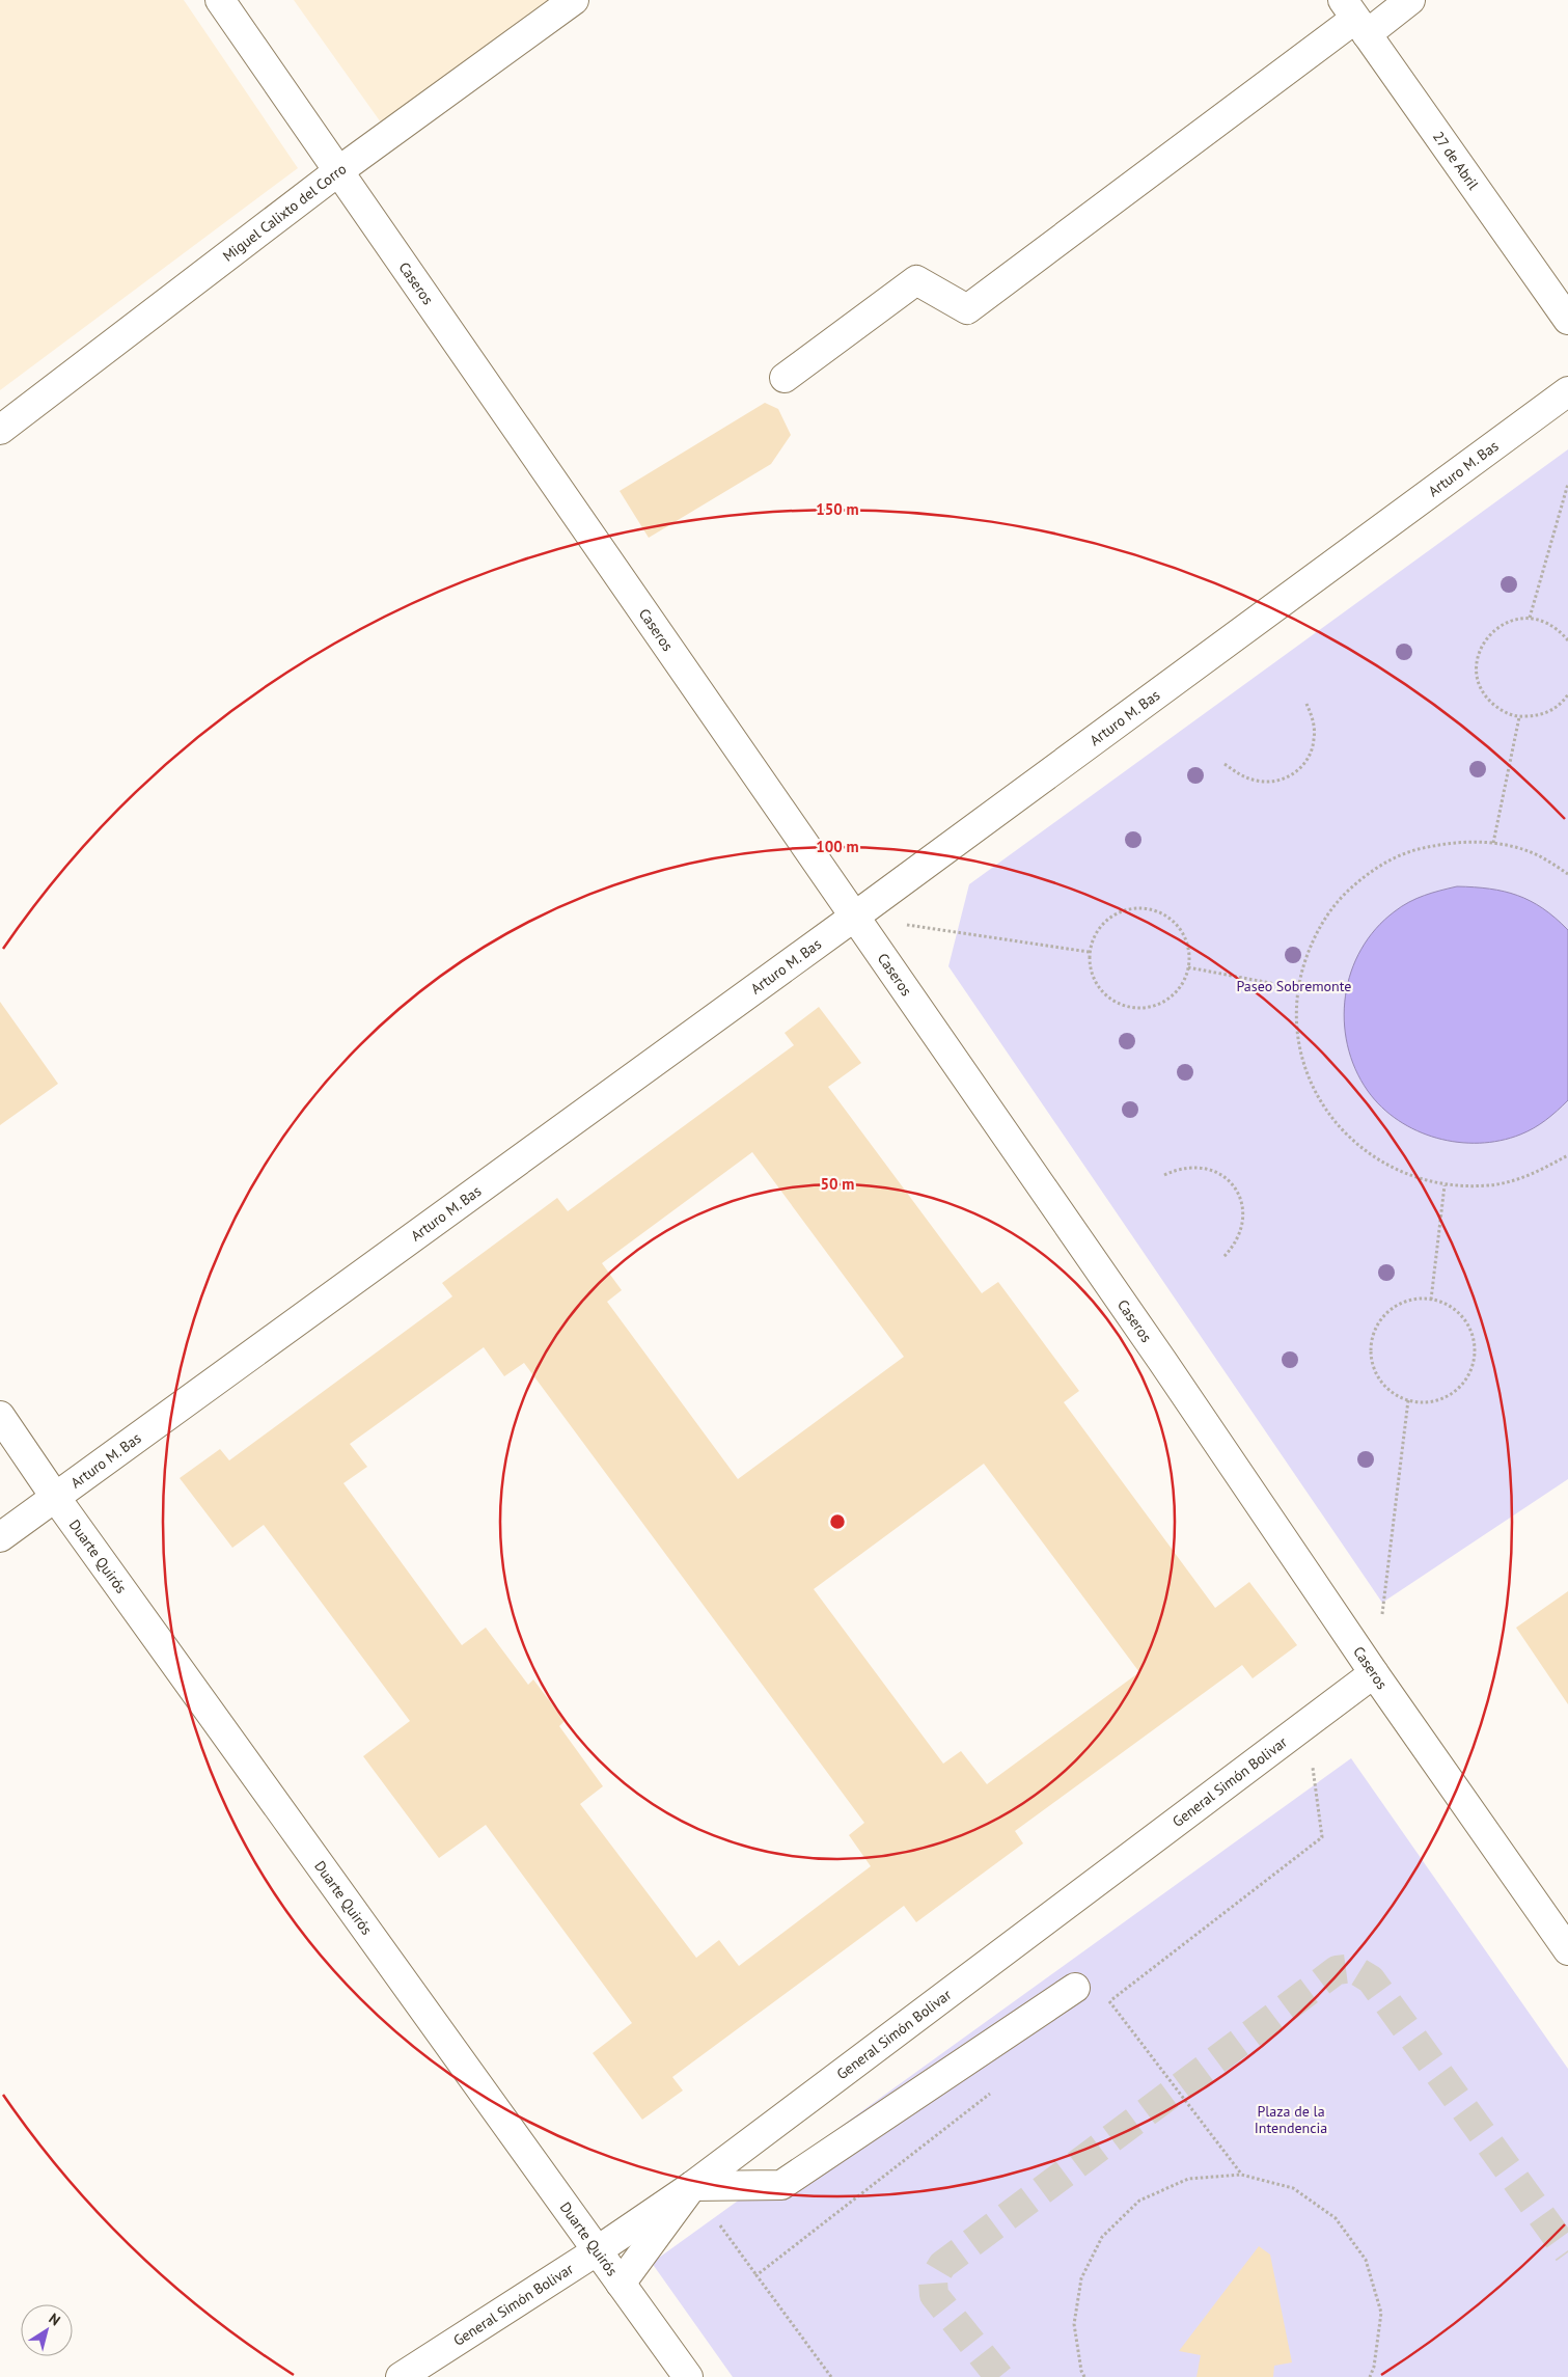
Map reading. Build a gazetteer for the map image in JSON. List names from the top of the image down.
{
  "streets": {
    "street": [
      "27 de Abril",
      "Miguel Calixto del Corro",
      "Caseros",
      "Arturo M. Bas",
      "Duarte Quirós",
      "General Simón Bolivar"
    ]
  },
  "crossings": [
    ["Miguel Calixto del Corro", "Caseros"],
    ["Caseros", "Arturo M. Bas"],
    ["Caseros", "General Simón Bolivar"],
    ["Arturo M. Bas", "Duarte Quirós"],
    ["Duarte Quirós", "General Simón Bolivar"]
  ],
  "parks": ["Paseo Sobremonte", "Plaza de la Intendencia"],
  "north": "top right",
  "rings": ["150 m", "100 m", "50 m"]
}
